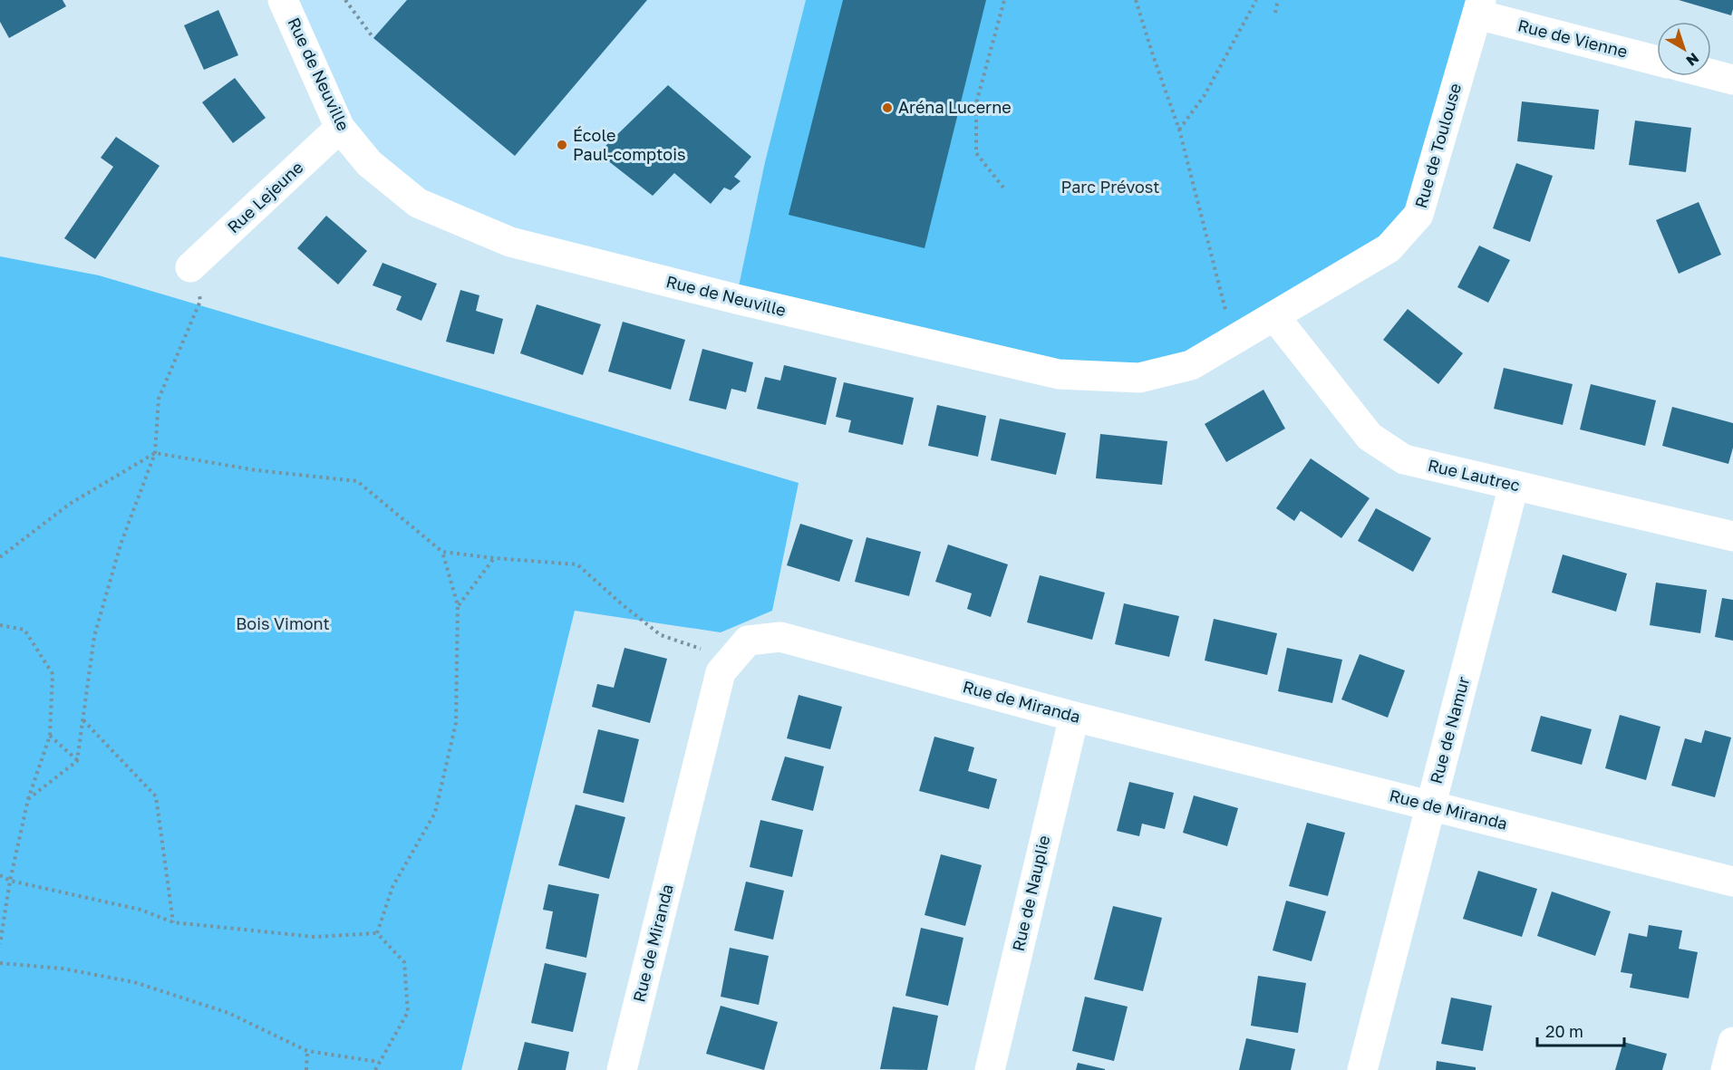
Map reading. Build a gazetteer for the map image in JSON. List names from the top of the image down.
{
  "streets": {
    "street": [
      "Rue de Vienne",
      "Rue de Neuville",
      "Rue de Toulouse",
      "Rue Lejeune",
      "Rue Lautrec",
      "Rue de Miranda",
      "Rue de Namur",
      "Rue de Nauplie"
    ]
  },
  "crossings": [
    ["Rue de Vienne", "Rue de Toulouse"],
    ["Rue de Neuville", "Rue de Toulouse"],
    ["Rue de Neuville", "Rue Lejeune"],
    ["Rue de Neuville", "Rue Lautrec"],
    ["Rue de Toulouse", "Rue Lautrec"],
    ["Rue Lautrec", "Rue de Namur"],
    ["Rue de Miranda", "Rue de Namur"],
    ["Rue de Miranda", "Rue de Nauplie"]
  ],
  "parks": ["Parc Prévost", "Bois Vimont"],
  "places": ["Aréna Lucerne", "École Paul-comptois"],
  "scale_bar": "20 m",
  "north": "bottom right"
}
